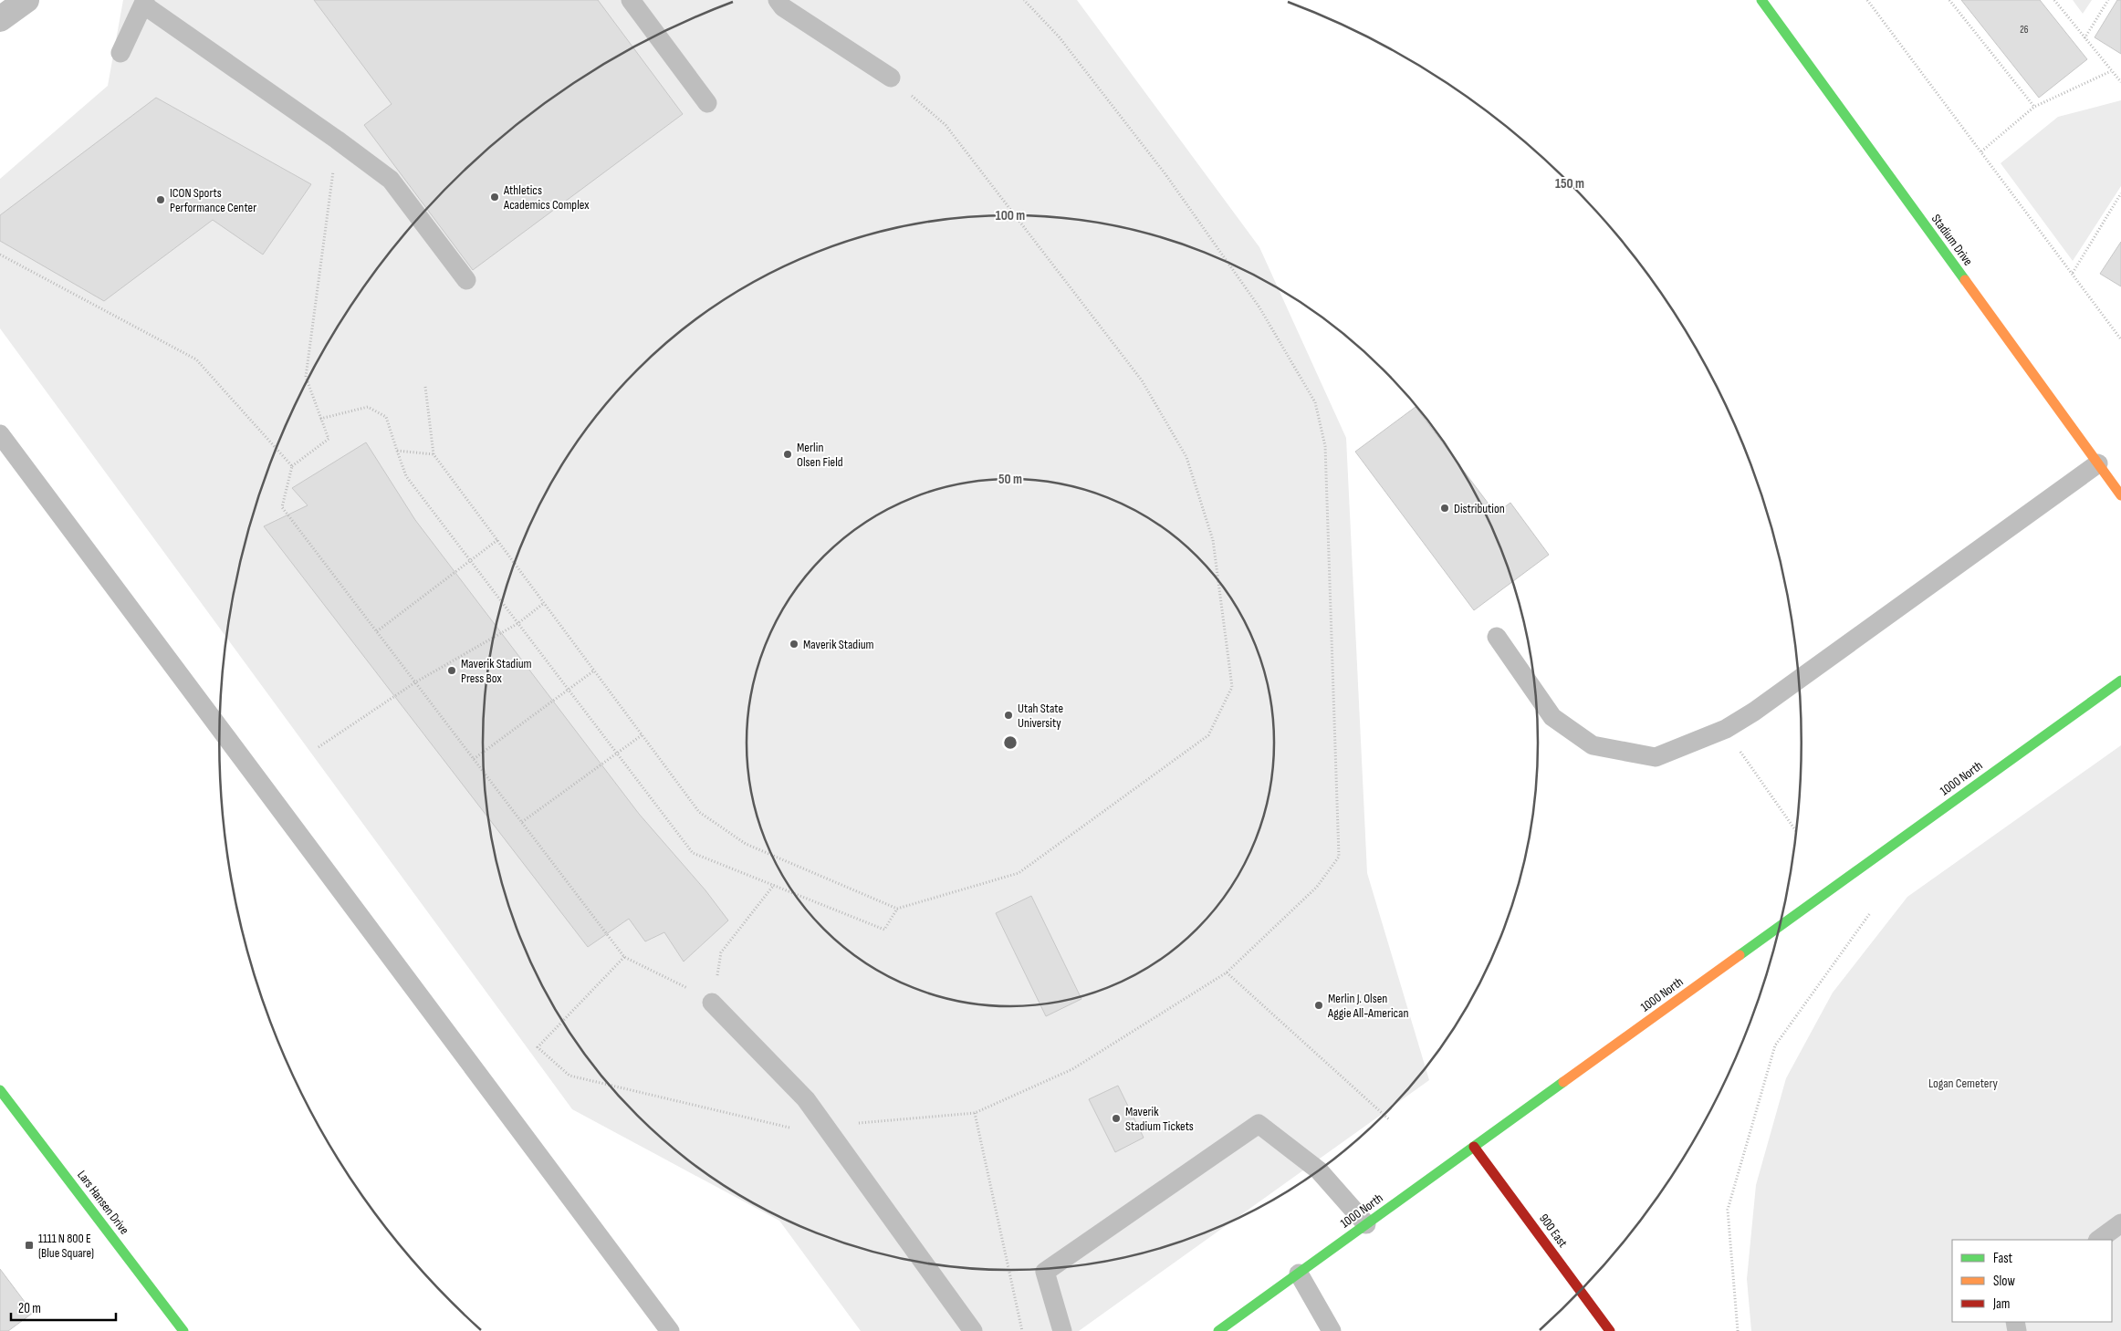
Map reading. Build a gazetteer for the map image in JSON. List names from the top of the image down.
{
  "streets": {
    "street": [
      "Stadium Drive",
      "1000 North",
      "Lars Hansen Drive",
      "900 East"
    ]
  },
  "crossings": [
    ["1000 North", "900 East"]
  ],
  "parks": ["Logan Cemetery"],
  "places": {
    "other": [
      "Athletics Academics Complex",
      "ICON Sports Performance Center",
      "Merlin Olsen Field",
      "Distribution",
      "Maverik Stadium",
      "Maverik Stadium Press Box",
      "Utah State University",
      "Merlin J. Olsen Aggie All-American",
      "Maverik Stadium Tickets"
    ],
    "transit": ["1111 N 800 E (Blue Square)"]
  },
  "house_numbers": ["26"],
  "legend": ["Fast", "Slow", "Jam"],
  "scale_bar": "20 m",
  "rings": ["150 m", "100 m", "50 m"]
}
